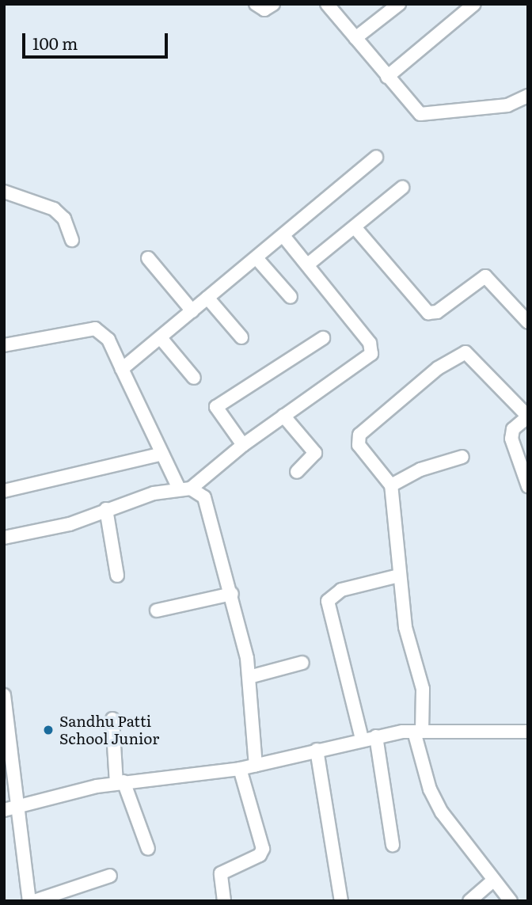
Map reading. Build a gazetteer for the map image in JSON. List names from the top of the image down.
{
  "places": ["Sandhu Patti School Junior"],
  "scale_bar": "100 m"
}
